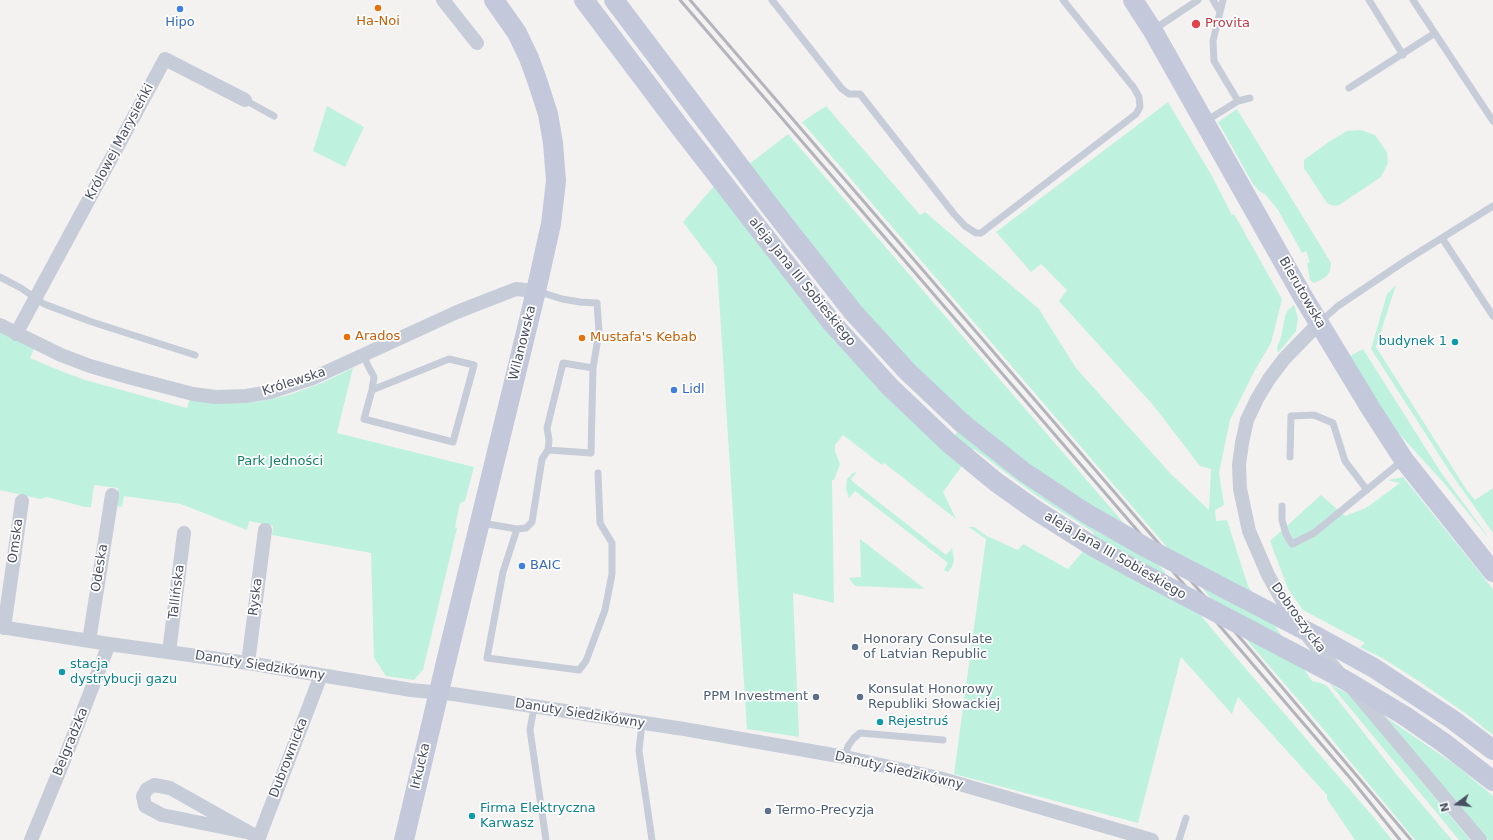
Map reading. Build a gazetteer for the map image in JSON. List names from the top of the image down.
{
  "streets": {
    "main road": [
      "aleja Jana III Sobieskiego",
      "Bierutowska",
      "Wilanowska",
      "Irkucka"
    ],
    "street": [
      "Królowej Marysieńki",
      "Królewska",
      "Omska",
      "Odeska",
      "Tallińska",
      "Ryska",
      "Dobroszycka",
      "Danuty Siedzikówny",
      "Belgradzka",
      "Dubrownicka"
    ]
  },
  "crossings": [
    ["Królowej Marysieńki", "Królewska"],
    ["Bierutowska", "Dobroszycka"],
    ["Wilanowska", "Królewska"],
    ["Wilanowska", "Danuty Siedzikówny"],
    ["Wilanowska", "Irkucka"],
    ["Omska", "Danuty Siedzikówny"],
    ["Odeska", "Danuty Siedzikówny"],
    ["Tallińska", "Danuty Siedzikówny"],
    ["Ryska", "Danuty Siedzikówny"],
    ["Danuty Siedzikówny", "Belgradzka"],
    ["Danuty Siedzikówny", "Dubrownicka"],
    ["Danuty Siedzikówny", "Irkucka"]
  ],
  "parks": ["Park Jedności"],
  "places": [
    "Ha-Noi",
    "Hipo",
    "Provita",
    "Arados",
    "Mustafa's Kebab",
    "budynek 1",
    "Lidl",
    "BAIC",
    "Honorary Consulate of Latvian Republic",
    "stacja dystrybucji gazu",
    "PPM Investment",
    "Konsulat Honorowy Republiki Słowackiej",
    "Rejestruś",
    "Termo-Precyzja",
    "Firma Elektryczna Karwasz"
  ],
  "north": "left"
}
